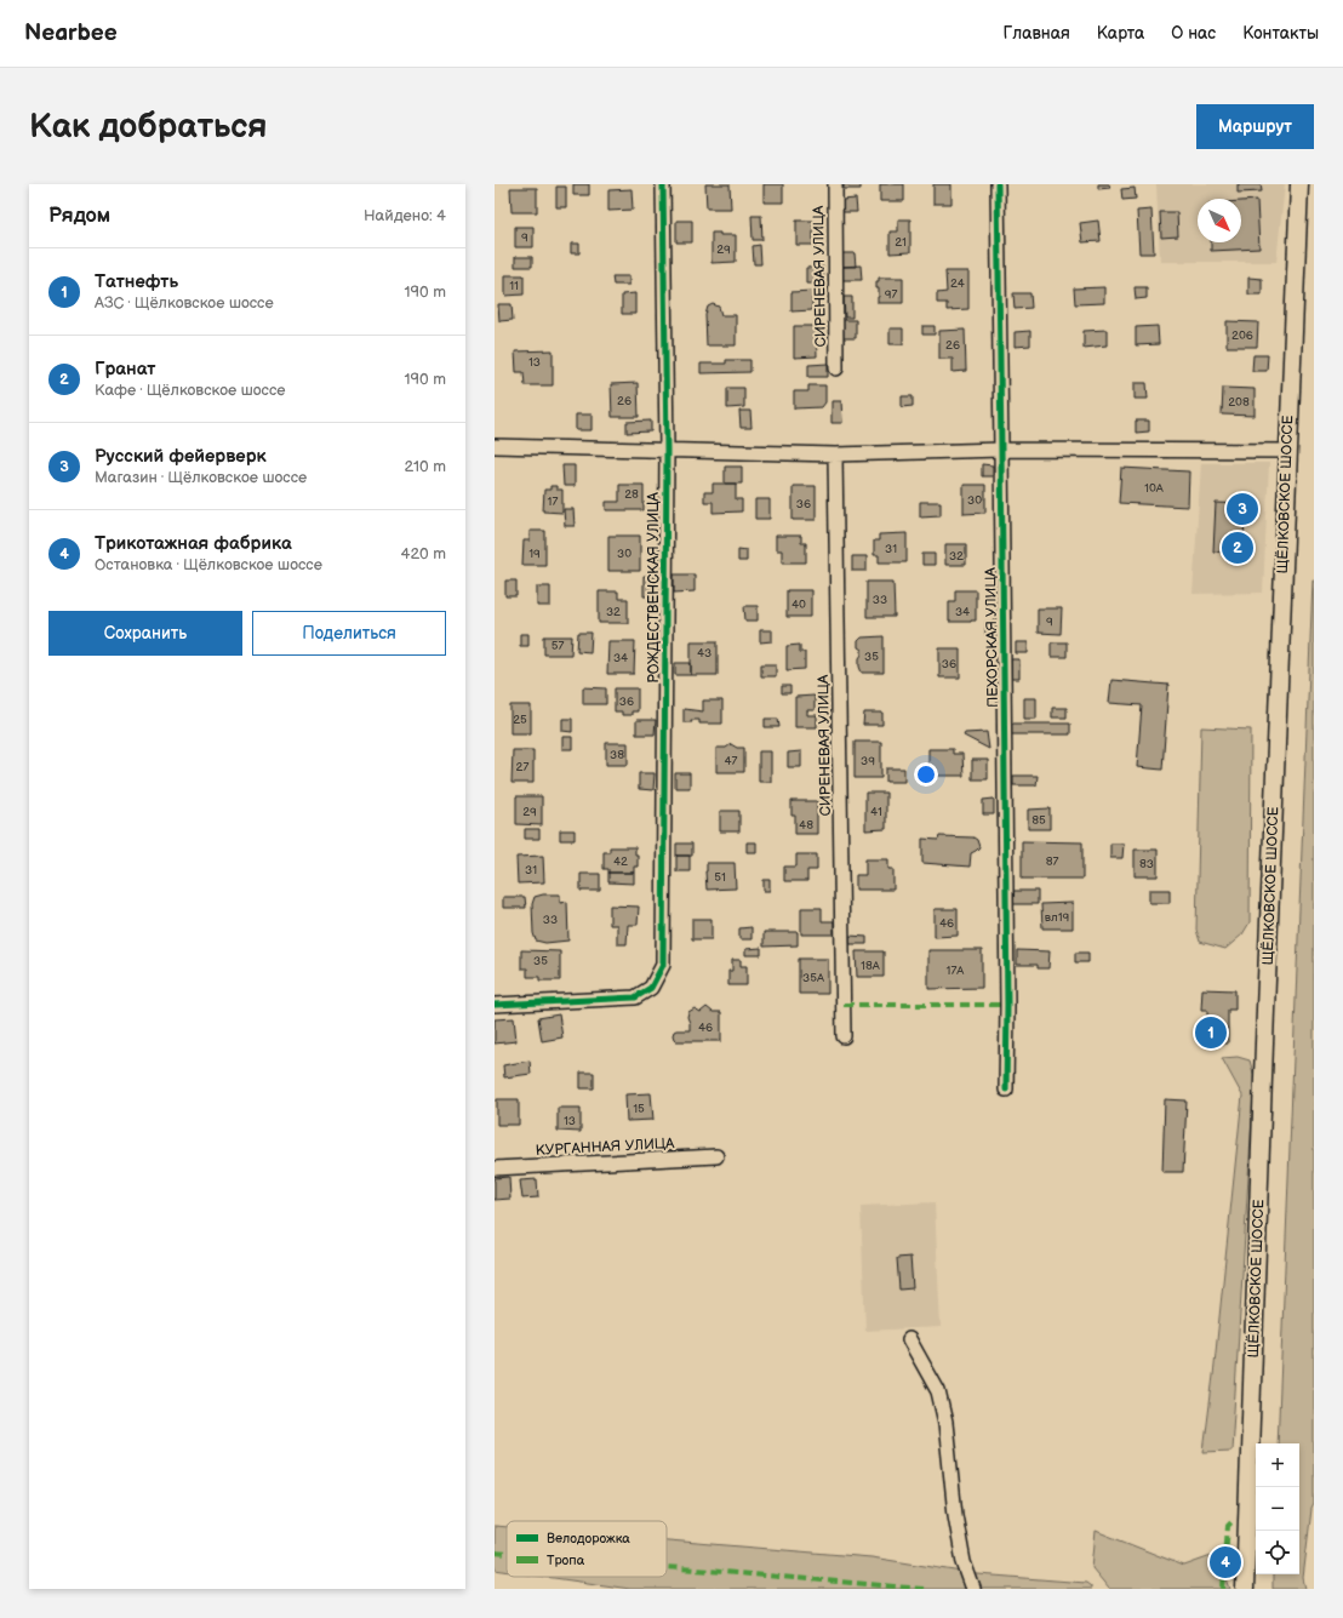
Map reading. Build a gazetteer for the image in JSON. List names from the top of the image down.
{
  "streets": {
    "main road": ["ЩЁЛКОВСКОЕ ШОССЕ"],
    "street": [
      "СИРЕНЕВАЯ УЛИЦА",
      "РОЖДЕСТВЕНСКАЯ УЛИЦА",
      "ПЕХОРСКАЯ УЛИЦА",
      "КУРГАННАЯ УЛИЦА"
    ]
  },
  "house_numbers": [
    "9",
    "21",
    "29",
    "24",
    "11",
    "97",
    "206",
    "26",
    "13",
    "26",
    "208",
    "10А",
    "28",
    "30",
    "17",
    "36",
    "31",
    "19",
    "30",
    "32",
    "33",
    "40",
    "32",
    "34",
    "9",
    "57",
    "43",
    "35",
    "34",
    "36",
    "36",
    "25",
    "38",
    "47",
    "39",
    "27",
    "29",
    "41",
    "85",
    "48",
    "42",
    "87",
    "83",
    "31",
    "51",
    "вл19",
    "33",
    "46",
    "35",
    "18А",
    "17А",
    "35А",
    "46",
    "15",
    "13"
  ],
  "legend": ["Велодорожка", "Тропа"],
  "north": "bottom right",
  "page": {
    "header": "Nearbee",
    "nav": [
      "Главная",
      "Карта",
      "О нас",
      "Контакты"
    ],
    "buttons": [
      "Маршрут",
      ["Сохранить", "Поделиться"]
    ],
    "title": "Как добраться",
    "heading": ["Рядом", "Найдено: 4"],
    "list": [
      {
        "mark": "1",
        "name": "Татнефть",
        "note": "АЗС · Щёлковское шоссе",
        "value": "190 m"
      },
      {
        "mark": "2",
        "name": "Гранат",
        "note": "Кафе · Щёлковское шоссе",
        "value": "190 m"
      },
      {
        "mark": "3",
        "name": "Русский фейерверк",
        "note": "Магазин · Щёлковское шоссе",
        "value": "210 m"
      },
      {
        "mark": "4",
        "name": "Трикотажная фабрика",
        "note": "Остановка · Щёлковское шоссе",
        "value": "420 m"
      }
    ],
    "pins": [
      "3",
      "2",
      "1",
      "4"
    ],
    "map_buttons": ["+", "−"]
  }
}
